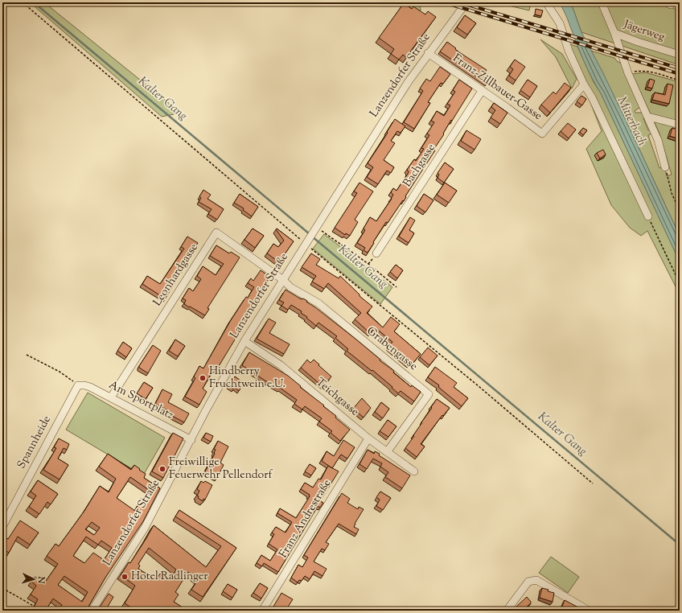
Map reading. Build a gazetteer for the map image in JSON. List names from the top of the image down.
{
  "streets": {
    "street": [
      "Jägerweg",
      "Lanzendorfer Straße",
      "Franz-Zillbauer-Gasse",
      "Bachgasse",
      "Leonhardgasse",
      "Grabengasse",
      "Teichgasse",
      "Am Sportplatz",
      "Spannheide",
      "Franz Andrestraße"
    ]
  },
  "crossings": [
    ["Lanzendorfer Straße", "Franz-Zillbauer-Gasse"],
    ["Lanzendorfer Straße", "Leonhardgasse"],
    ["Lanzendorfer Straße", "Grabengasse"],
    ["Lanzendorfer Straße", "Teichgasse"],
    ["Lanzendorfer Straße", "Am Sportplatz"],
    ["Franz-Zillbauer-Gasse", "Bachgasse"],
    ["Leonhardgasse", "Grabengasse"],
    ["Leonhardgasse", "Am Sportplatz"],
    ["Grabengasse", "Teichgasse"],
    ["Teichgasse", "Franz Andrestraße"],
    ["Am Sportplatz", "Spannheide"]
  ],
  "water": ["Kalter Gang", "Mitterbach"],
  "places": ["Hindberry Fruchtwein e.U.", "Freiwillige Feuerwehr Pellendorf", "Hotel Radlinger"],
  "north": "right"
}
